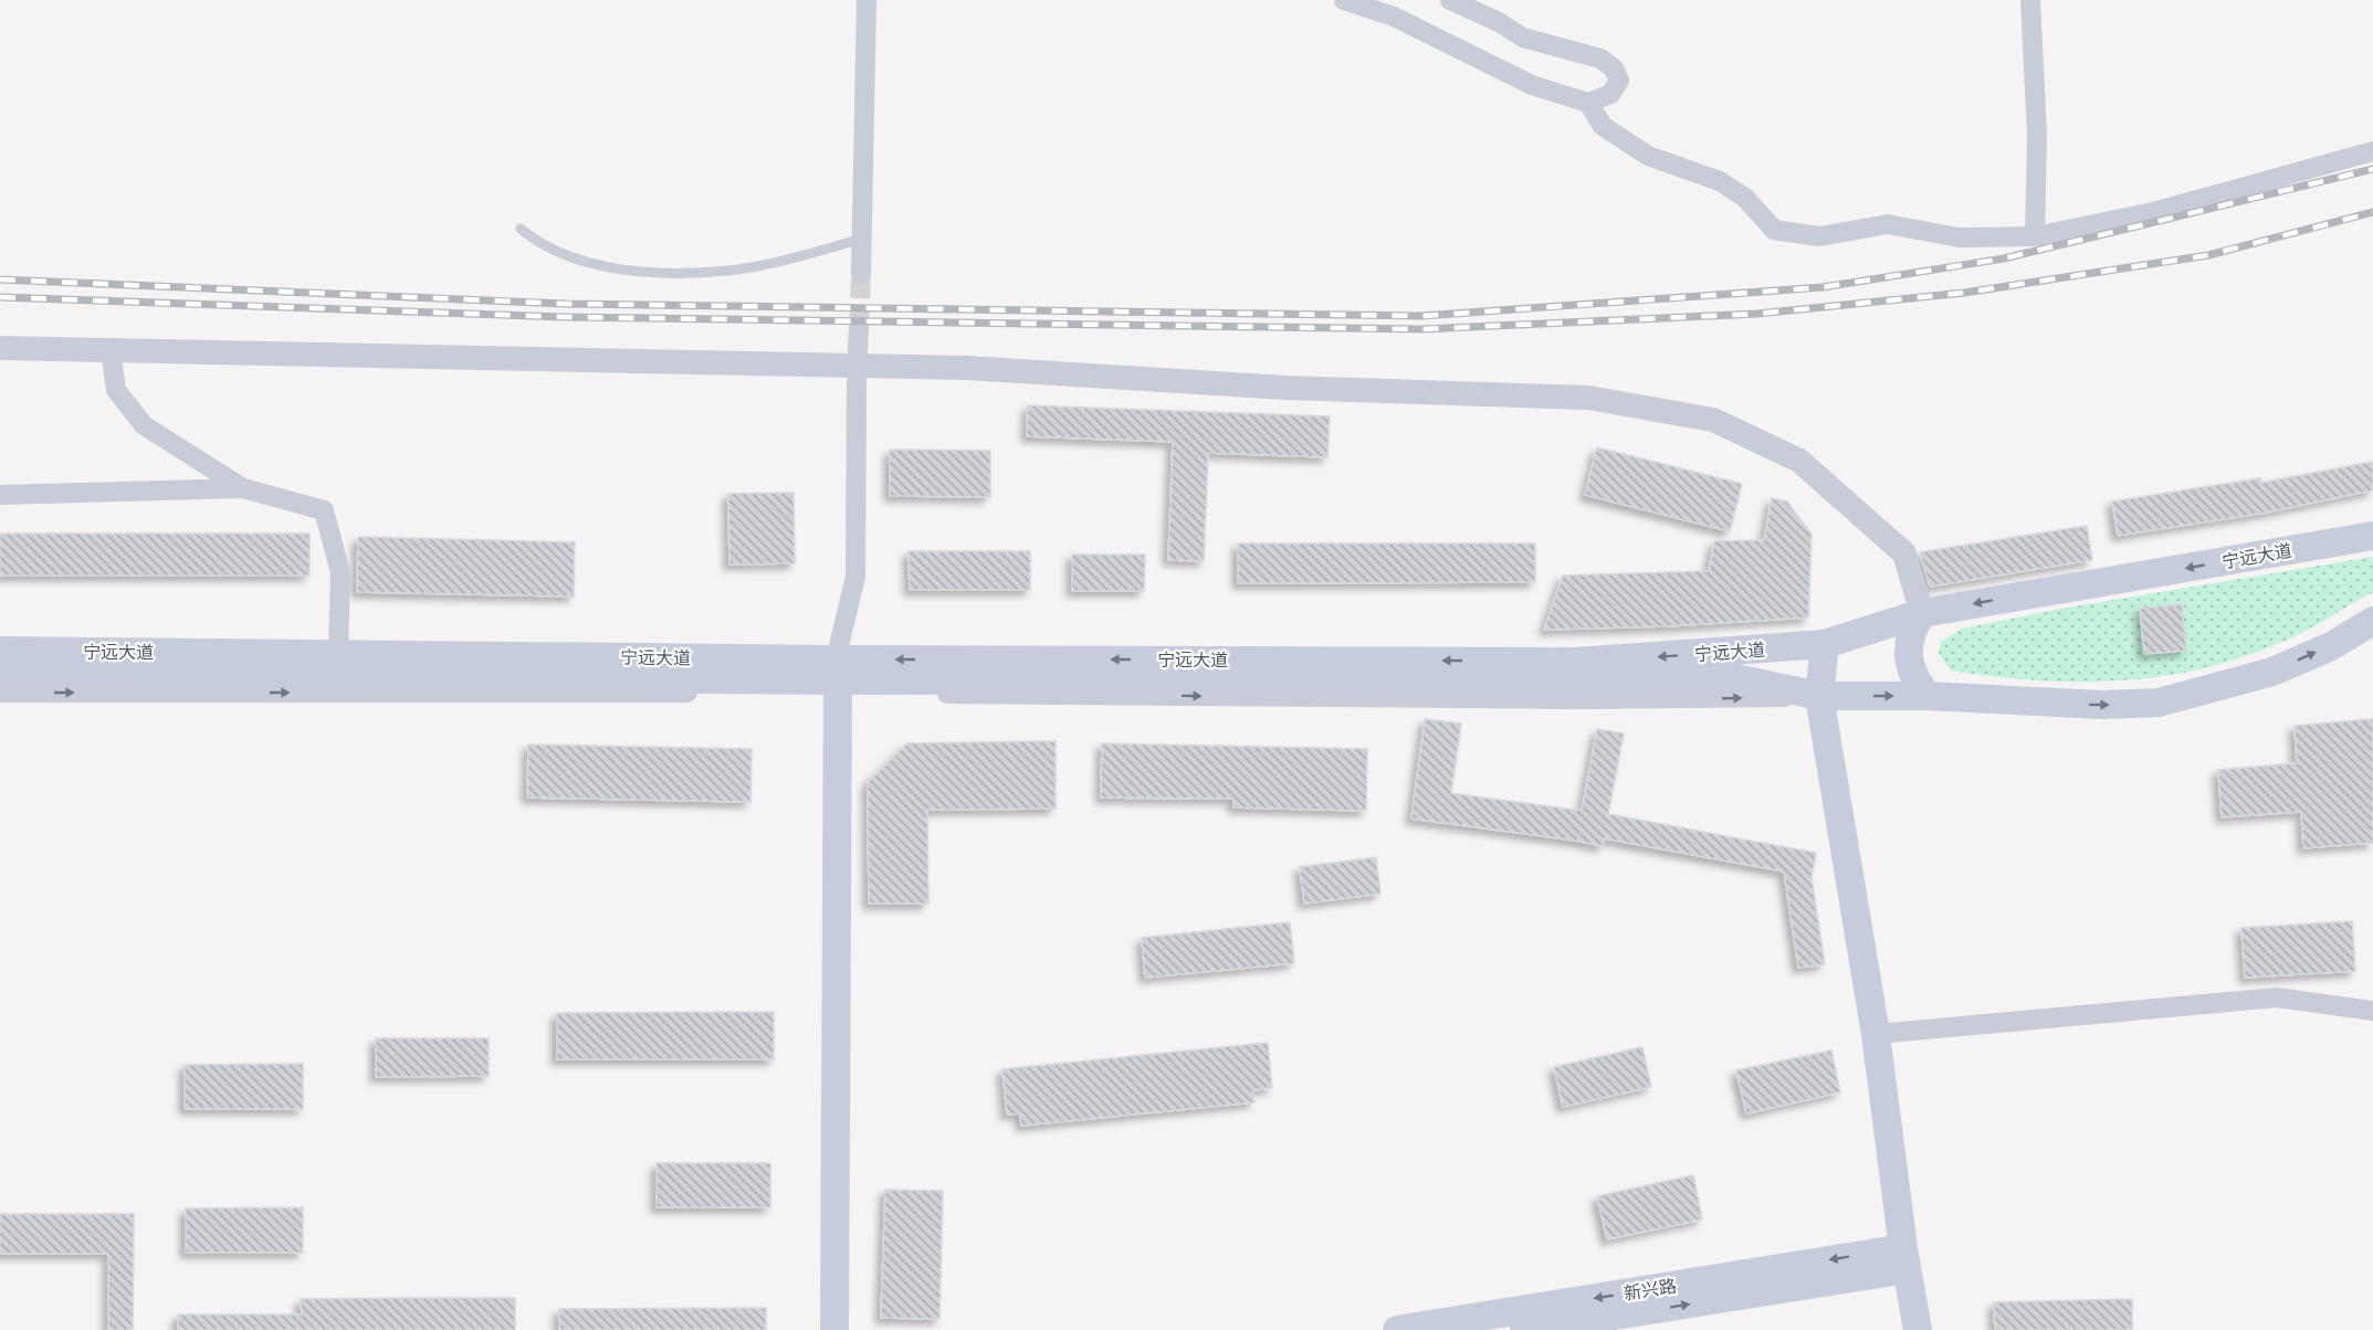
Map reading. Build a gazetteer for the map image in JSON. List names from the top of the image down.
{
  "streets": {
    "main road": ["宁远大道", "新兴路"]
  }
}
